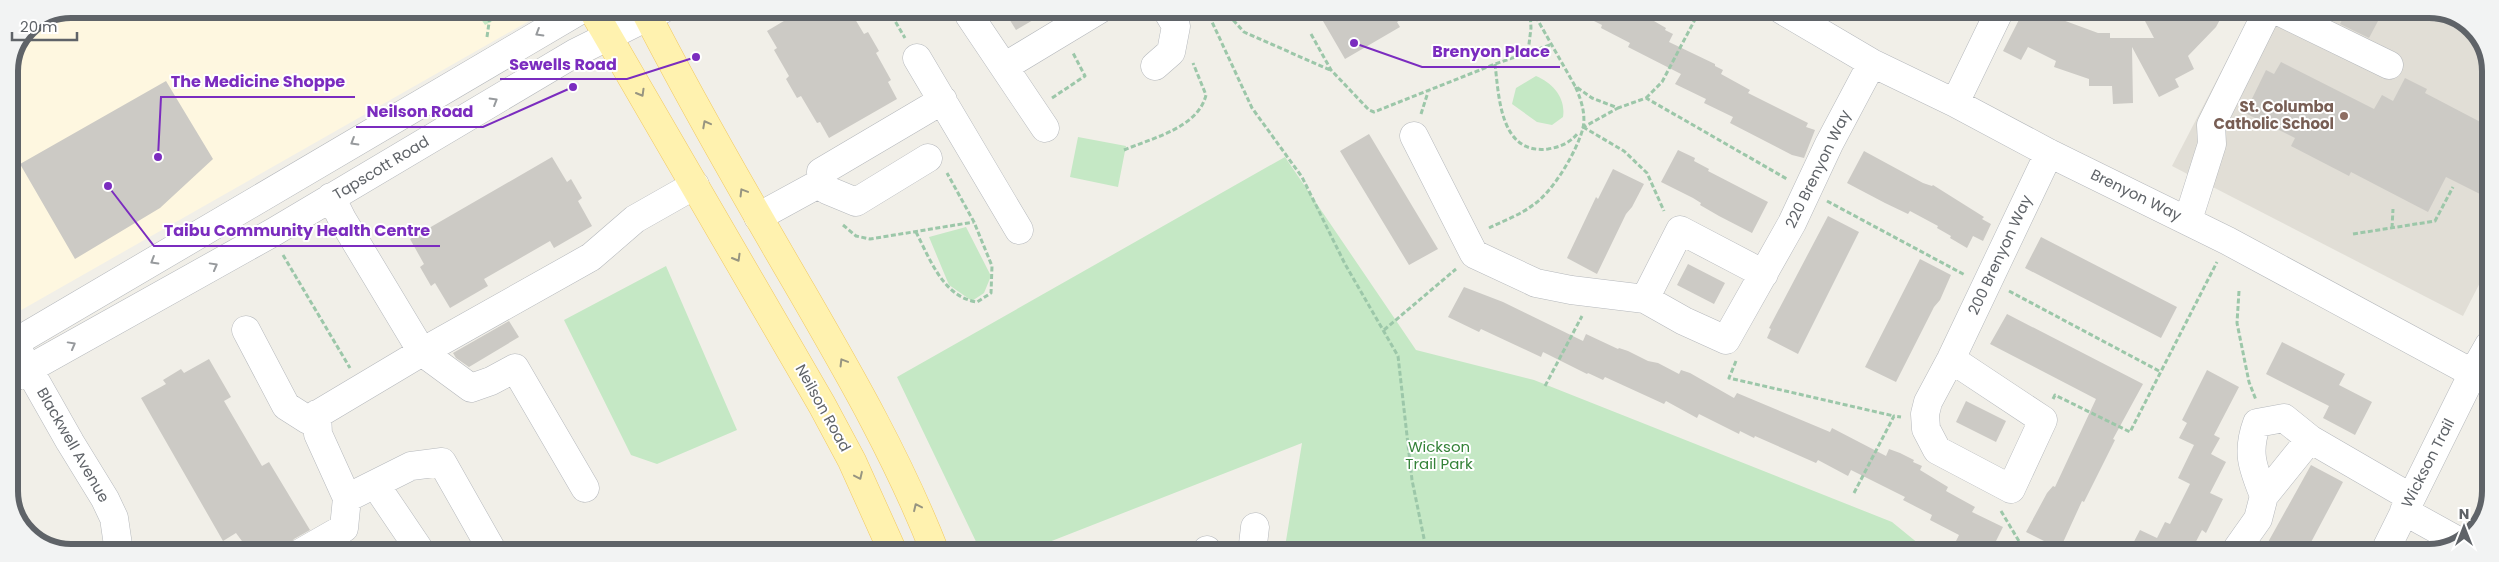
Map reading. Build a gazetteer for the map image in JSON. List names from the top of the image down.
{
  "streets": {
    "main road": ["Neilson Road"],
    "street": [
      "Tapscott Road",
      "220 Brenyon Way",
      "Brenyon Way",
      "200 Brenyon Way",
      "Blackwell Avenue",
      "Wickson Trail"
    ]
  },
  "crossings": [
    ["Tapscott Road", "Neilson Road"],
    ["Tapscott Road", "Blackwell Avenue"],
    ["220 Brenyon Way", "Brenyon Way"],
    ["Brenyon Way", "200 Brenyon Way"],
    ["Brenyon Way", "Wickson Trail"]
  ],
  "parks": ["Wickson Trail Park"],
  "places": [
    "Brenyon Place",
    "Sewells Road",
    "Neilson Road",
    "St. Columba Catholic School",
    "The Medicine Shoppe",
    "Taibu Community Health Centre"
  ],
  "scale_bar": "20 m",
  "north": "top"
}
